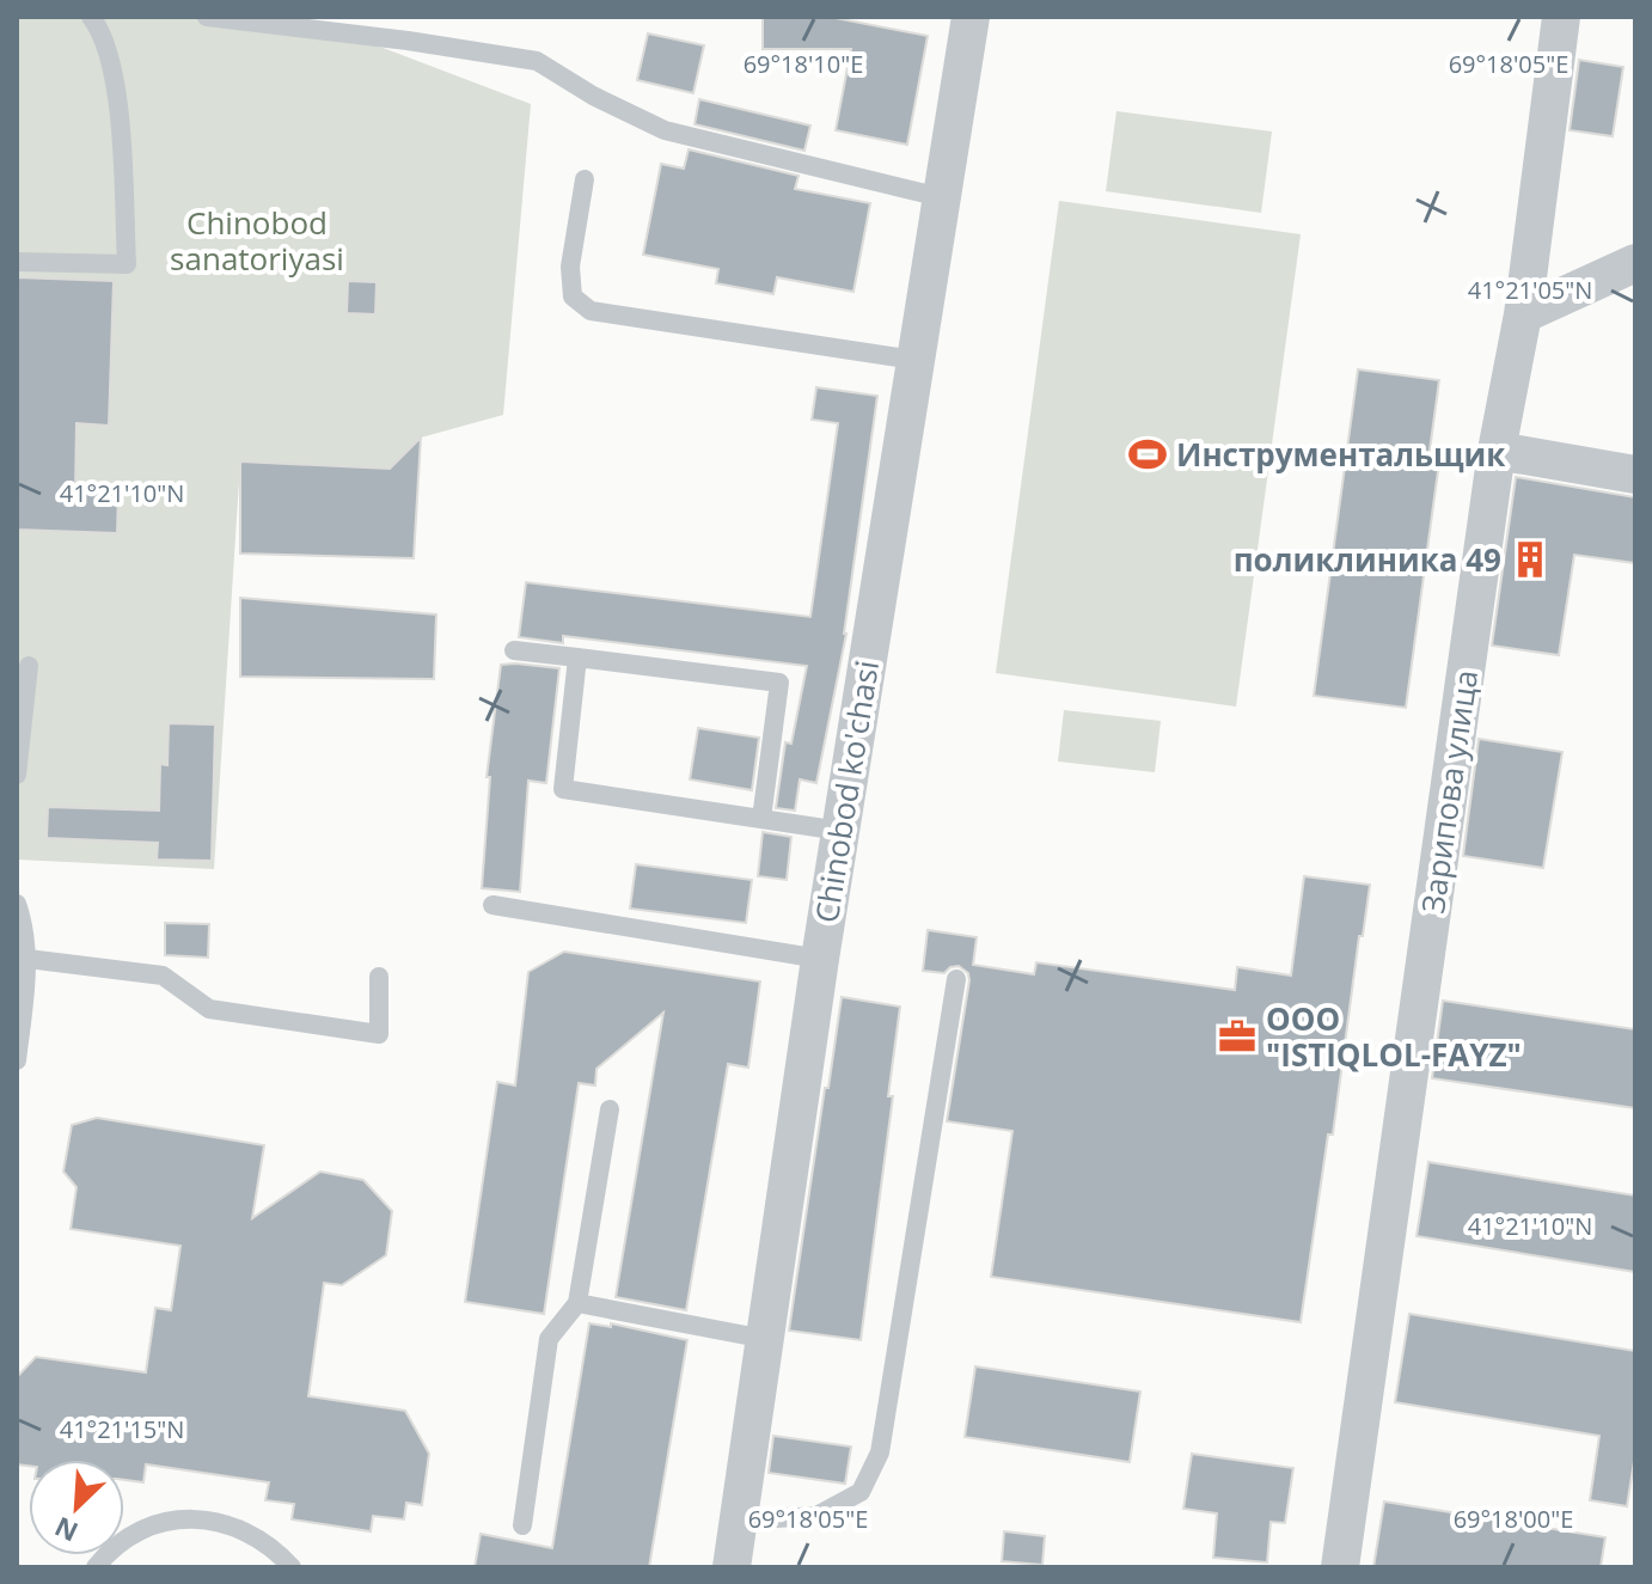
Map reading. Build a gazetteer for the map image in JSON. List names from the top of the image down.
{
  "streets": {
    "street": ["Chinobod ko'chasi", "Зарипова улица"]
  },
  "parks": ["Chinobod sanatoriyasi"],
  "places": {
    "sports": ["Инструментальщик"],
    "building": ["поликлиника 49"],
    "office": ["ООО \"ISTIQLOL-FAYZ\""]
  },
  "north": "bottom left",
  "coordinates": [
    "69°18'10\"E",
    "69°18'05\"E",
    "41°21'05\"N",
    "41°21'10\"N",
    "41°21'15\"N",
    "69°18'00\"E"
  ]
}
